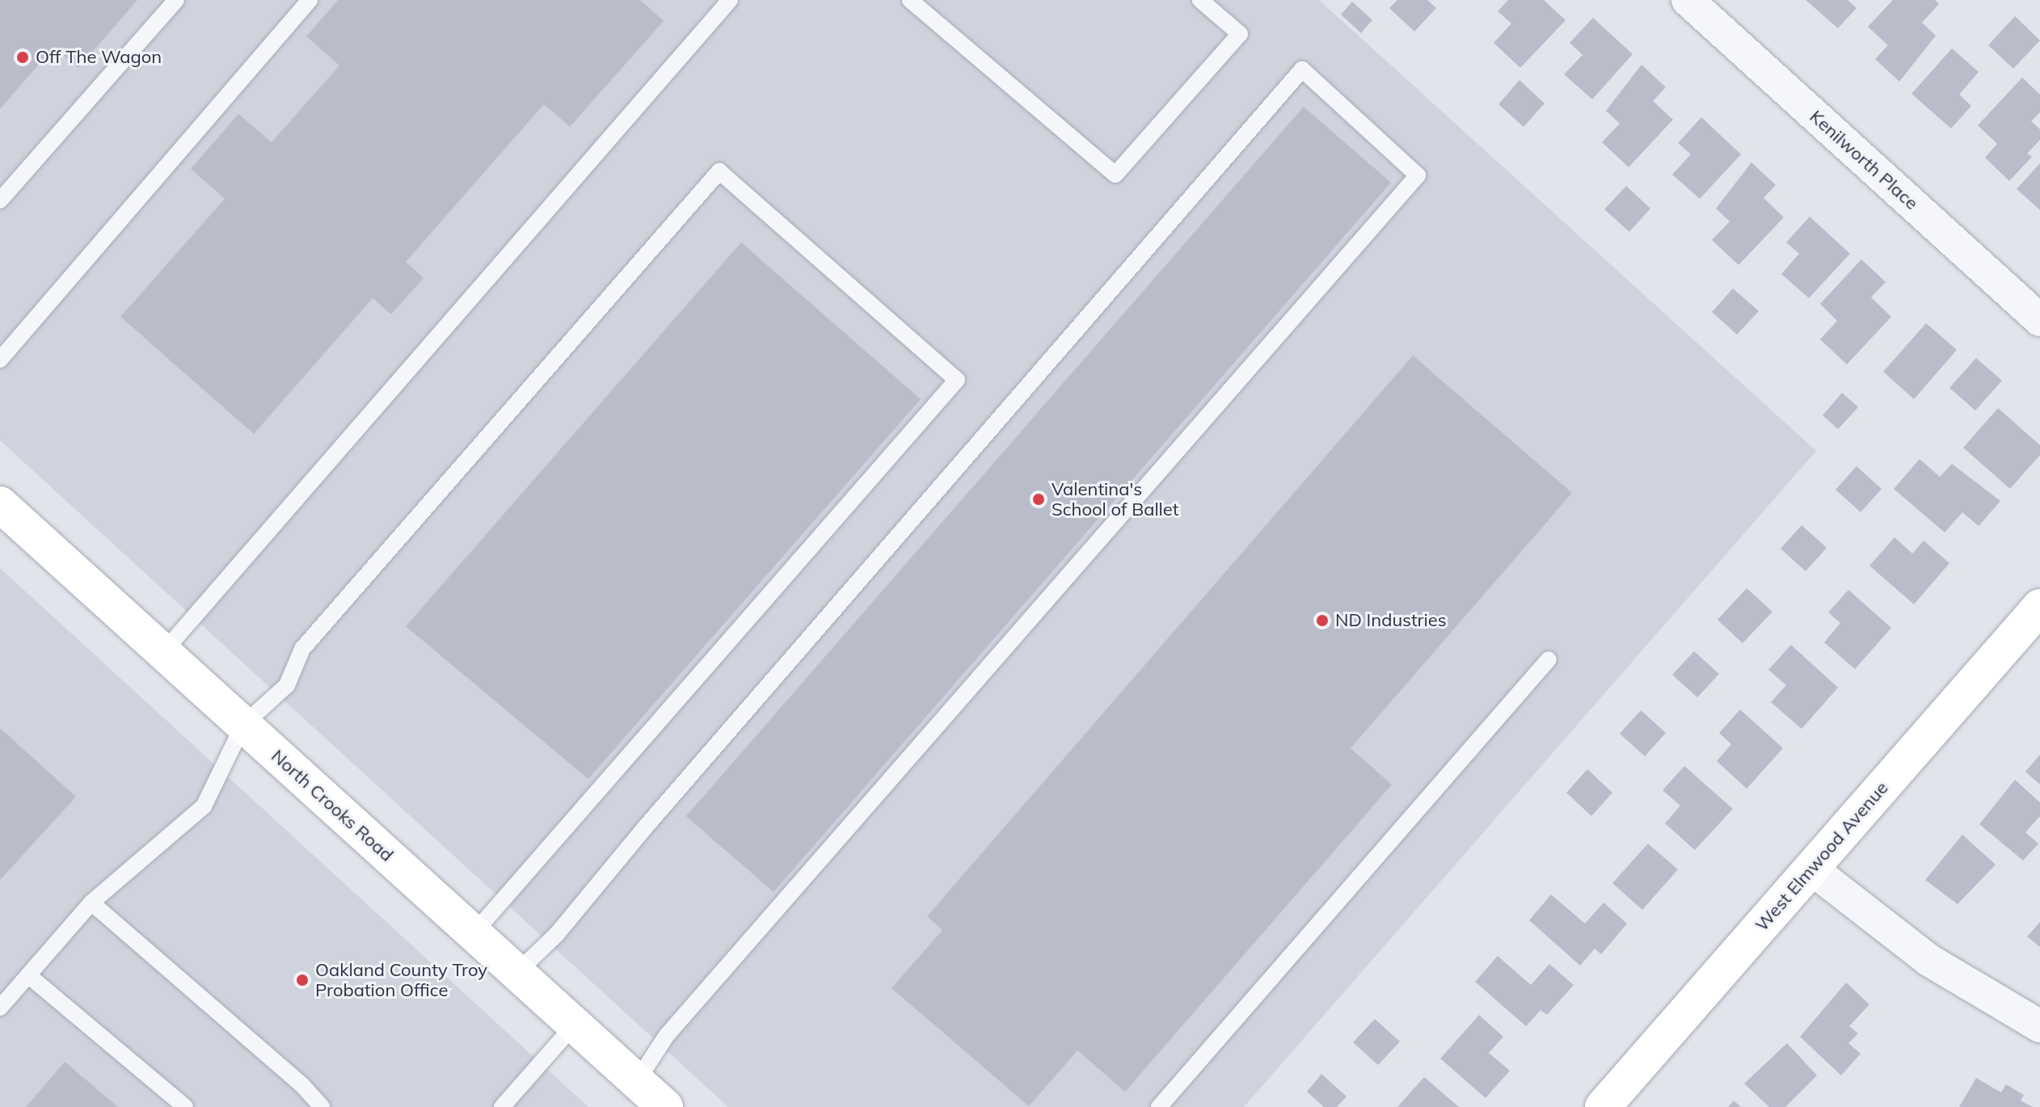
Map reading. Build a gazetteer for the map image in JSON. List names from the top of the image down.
{
  "streets": {
    "main road": ["North Crooks Road", "West Elmwood Avenue"],
    "street": ["Kenilworth Place"]
  },
  "places": [
    "Off The Wagon",
    "Valentina's School of Ballet",
    "ND Industries",
    "Oakland County Troy Probation Office"
  ]
}
